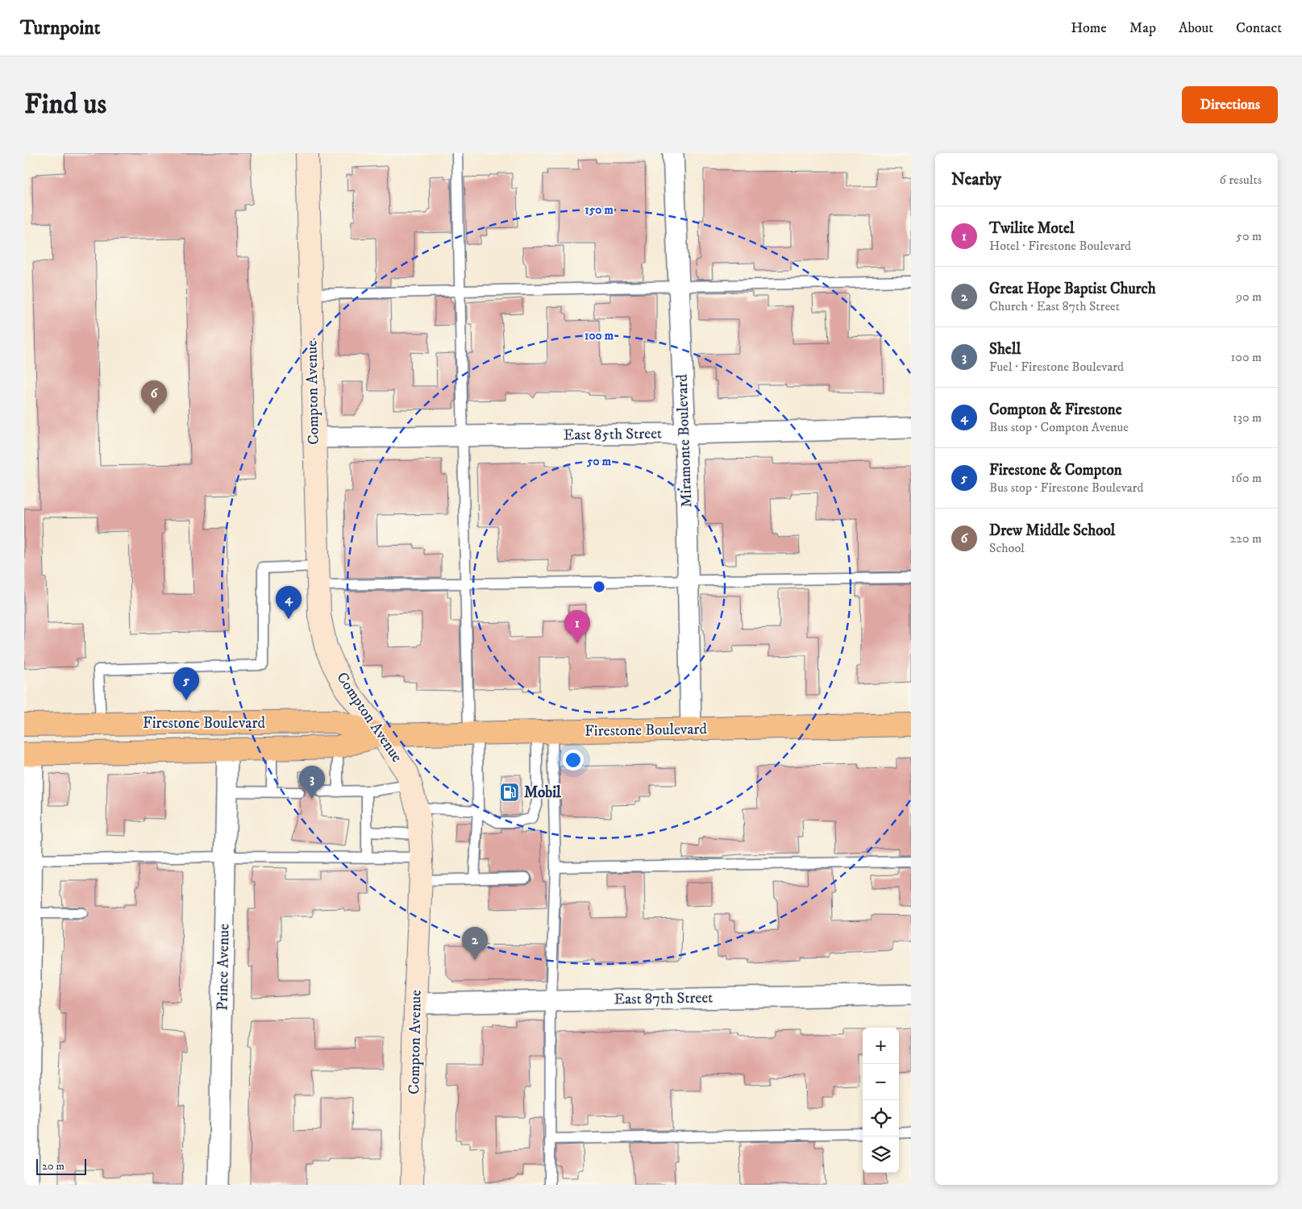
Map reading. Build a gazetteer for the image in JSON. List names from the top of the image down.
{
  "streets": {
    "main road": ["Compton Avenue", "Firestone Boulevard"],
    "street": [
      "East 85th Street",
      "Miramonte Boulevard",
      "Prince Avenue",
      "East 87th Street"
    ]
  },
  "crossings": [
    ["Compton Avenue", "East 85th Street"],
    ["Compton Avenue", "Firestone Boulevard"],
    ["Compton Avenue", "East 87th Street"],
    ["East 85th Street", "Miramonte Boulevard"],
    ["Miramonte Boulevard", "Firestone Boulevard"],
    ["Firestone Boulevard", "Prince Avenue"]
  ],
  "places": {
    "fuel station": ["Mobil"]
  },
  "scale_bar": "20 m",
  "page": {
    "header": "Turnpoint",
    "nav": [
      "Home",
      "Map",
      "About",
      "Contact"
    ],
    "buttons": "Directions",
    "title": "Find us",
    "heading": ["Nearby", "6 results"],
    "list": [
      {
        "mark": "1",
        "name": "Twilite Motel",
        "note": "Hotel · Firestone Boulevard",
        "value": "50 m"
      },
      {
        "mark": "2",
        "name": "Great Hope Baptist Church",
        "note": "Church · East 87th Street",
        "value": "90 m"
      },
      {
        "mark": "3",
        "name": "Shell",
        "note": "Fuel · Firestone Boulevard",
        "value": "100 m"
      },
      {
        "mark": "4",
        "name": "Compton & Firestone",
        "note": "Bus stop · Compton Avenue",
        "value": "130 m"
      },
      {
        "mark": "5",
        "name": "Firestone & Compton",
        "note": "Bus stop · Firestone Boulevard",
        "value": "160 m"
      },
      {
        "mark": "6",
        "name": "Drew Middle School",
        "note": "School",
        "value": "220 m"
      }
    ],
    "pins": [
      "6",
      "4",
      "1",
      "5",
      "3",
      "2"
    ],
    "map_buttons": ["+", "−"],
    "scale": "20 m"
  },
  "rings": ["150 m", "100 m", "50 m"]
}
